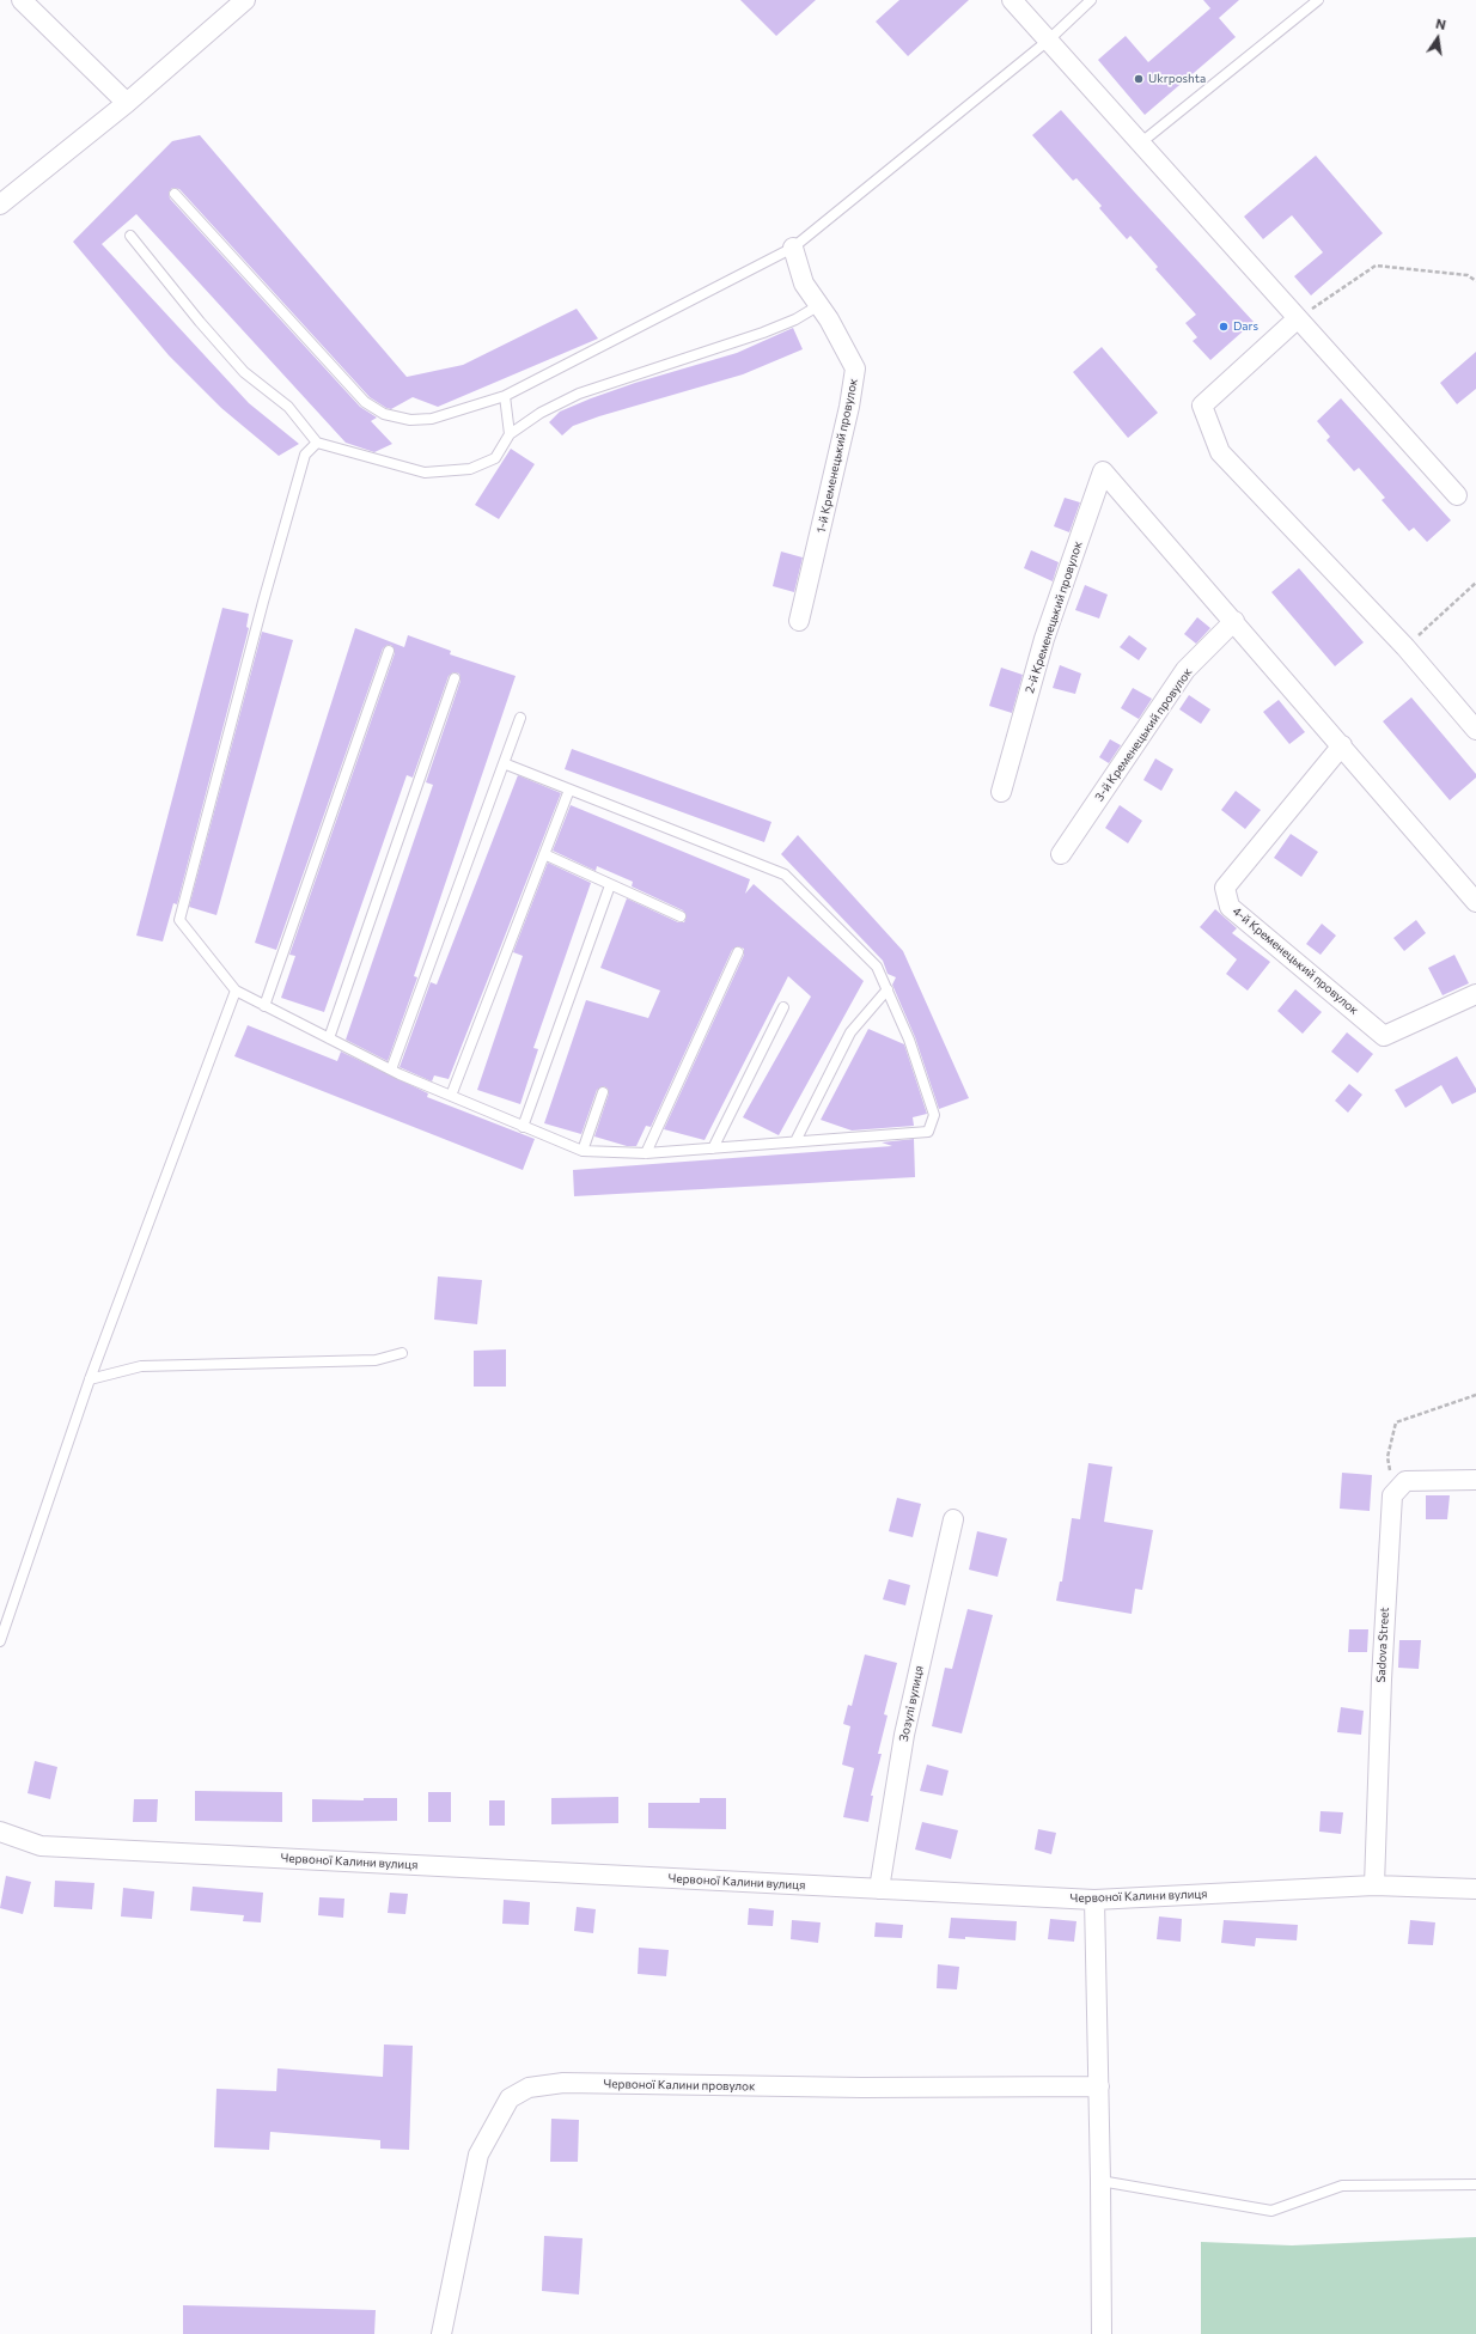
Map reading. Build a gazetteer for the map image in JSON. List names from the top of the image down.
{
  "streets": {
    "street": [
      "1-й Кременецький провулок",
      "2-й Кременецький провулок",
      "3-й Кременецький провулок",
      "4-й Кременецький провулок",
      "Sadova Street",
      "Зозулі вулиця",
      "Червоної Калини вулиця",
      "Червоної Калини провулок"
    ]
  },
  "crossings": [
    ["2-й Кременецький провулок", "3-й Кременецький провулок"],
    ["Sadova Street", "Червоної Калини вулиця"],
    ["Зозулі вулиця", "Червоної Калини вулиця"]
  ],
  "places": ["Ukrposhta", "Dars"],
  "north": "top"
}
